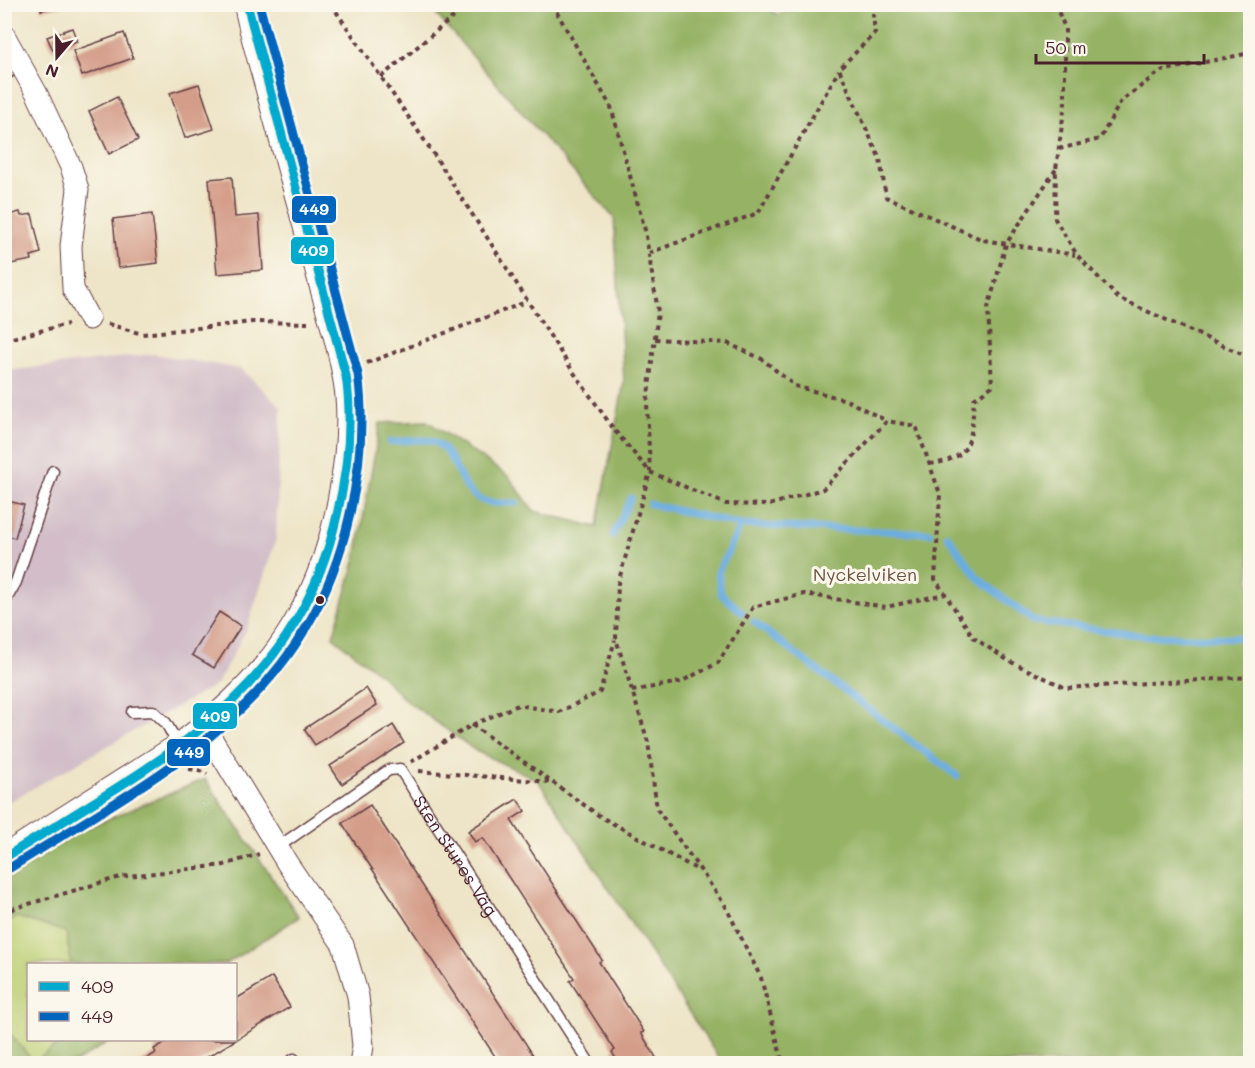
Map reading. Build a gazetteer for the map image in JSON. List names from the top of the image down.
{
  "streets": {
    "lane": ["Sten Stures Väg"]
  },
  "parks": ["Nyckelviken"],
  "lines": ["transit line 409", "transit line 449"],
  "legend": ["409", "449"],
  "scale_bar": "50 m",
  "north": "bottom"
}
